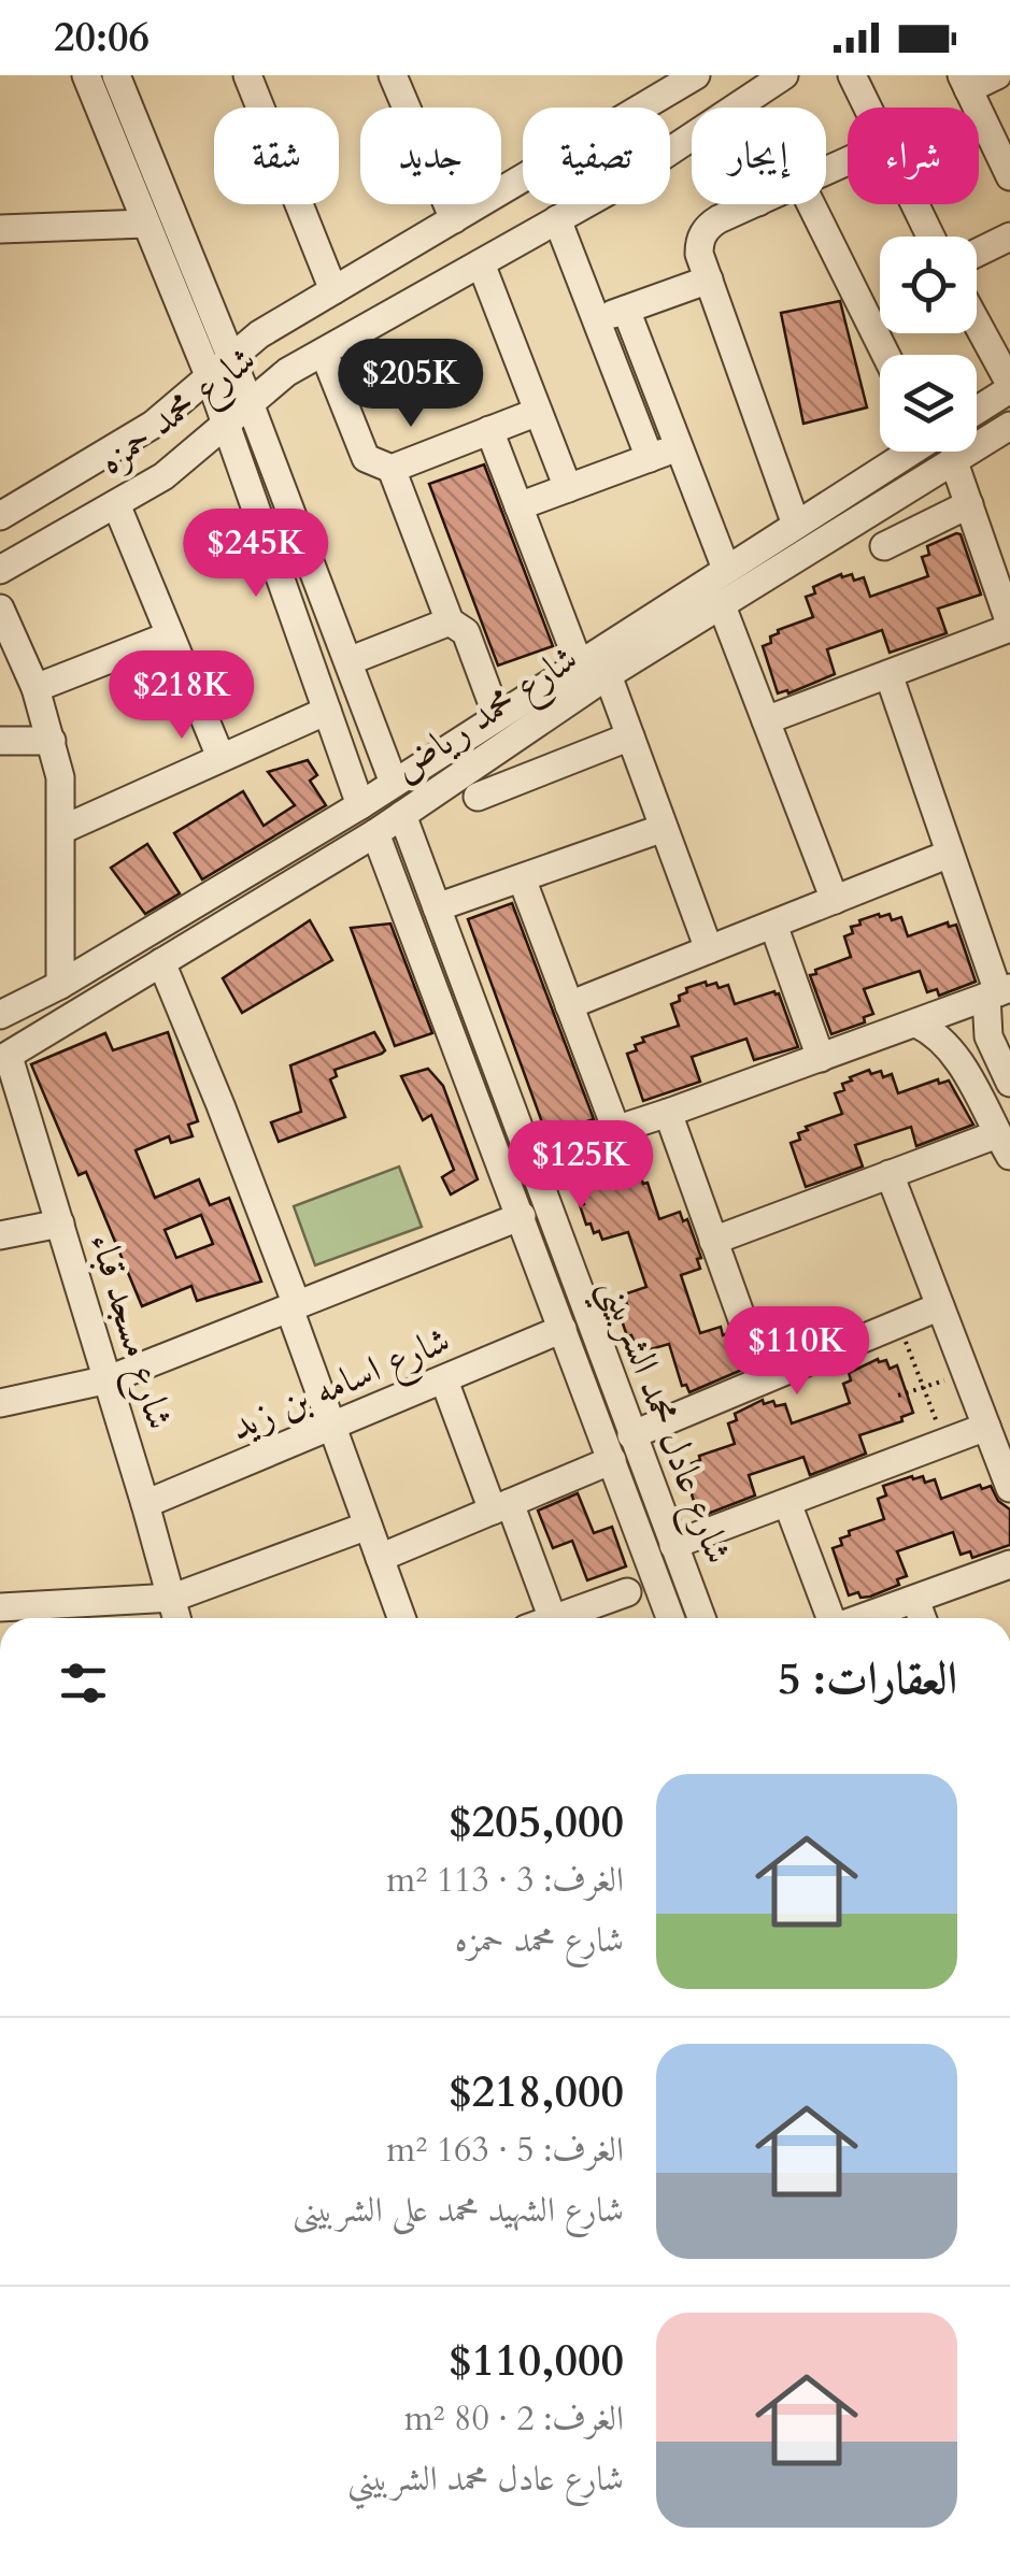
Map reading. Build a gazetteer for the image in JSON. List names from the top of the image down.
{
  "streets": {
    "street": [
      "شارع محمد حمزه",
      "شارع محمد رياض",
      "شارع مسجد قباء",
      "شارع اسامه بن زيد",
      "شارع عادل محمد الشربيني"
    ]
  },
  "crossings": [
    ["شارع محمد رياض", "شارع مسجد قباء"],
    ["شارع محمد رياض", "شارع عادل محمد الشربيني"],
    ["شارع مسجد قباء", "شارع اسامه بن زيد"],
    ["شارع اسامه بن زيد", "شارع عادل محمد الشربيني"]
  ],
  "page": {
    "status": "20:06",
    "chip": [
      "شراء",
      "إيجار",
      "تصفية",
      "جديد",
      "شقة"
    ],
    "price": [
      "$205K",
      "$245K",
      "$218K",
      "$125K",
      "$110K"
    ],
    "heading": "العقارات: 5",
    "list": [
      {
        "name": "$205,000",
        "note": "الغرف: 3 · 113 m² · شارع محمد حمزه"
      },
      {
        "name": "$218,000",
        "note": "الغرف: 5 · 163 m² · شارع الشهيد محمد على الشربينى"
      },
      {
        "name": "$110,000",
        "note": "الغرف: 2 · 80 m² · شارع عادل محمد الشربيني"
      }
    ]
  }
}
